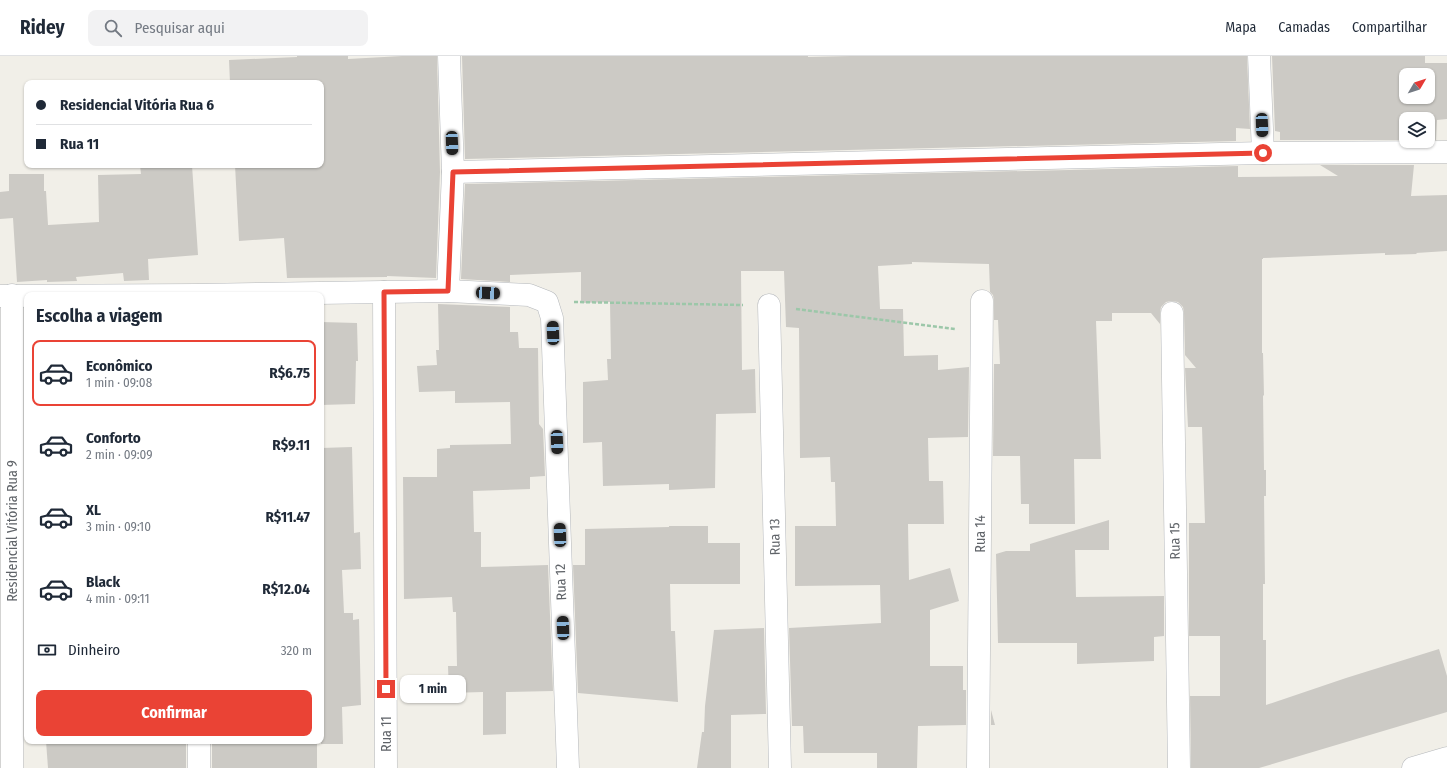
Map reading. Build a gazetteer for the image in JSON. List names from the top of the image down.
{
  "streets": {
    "street": [
      "Residencial Vitória Rua 9",
      "Rua 14",
      "Rua 13",
      "Rua 15",
      "Rua 12",
      "Rua 11"
    ]
  },
  "north": "top right",
  "page": {
    "header": "Ridey",
    "search": "Pesquisar aqui",
    "nav": ["Mapa", "Camadas", "Compartilhar"],
    "banner": ["Residencial Vitória Rua 6", "Rua 11"],
    "heading": "Escolha a viagem",
    "list": [
      {
        "name": "Econômico",
        "note": "1 min · 09:08",
        "value": "R$6.75"
      },
      {
        "name": "Conforto",
        "note": "2 min · 09:09",
        "value": "R$9.11"
      },
      {
        "name": "XL",
        "note": "3 min · 09:10",
        "value": "R$11.47"
      },
      {
        "name": "Black",
        "note": "4 min · 09:11",
        "value": "R$12.04"
      }
    ],
    "pay": ["Dinheiro", "320 m"],
    "bubble": "1 min",
    "buttons": "Confirmar"
  }
}
